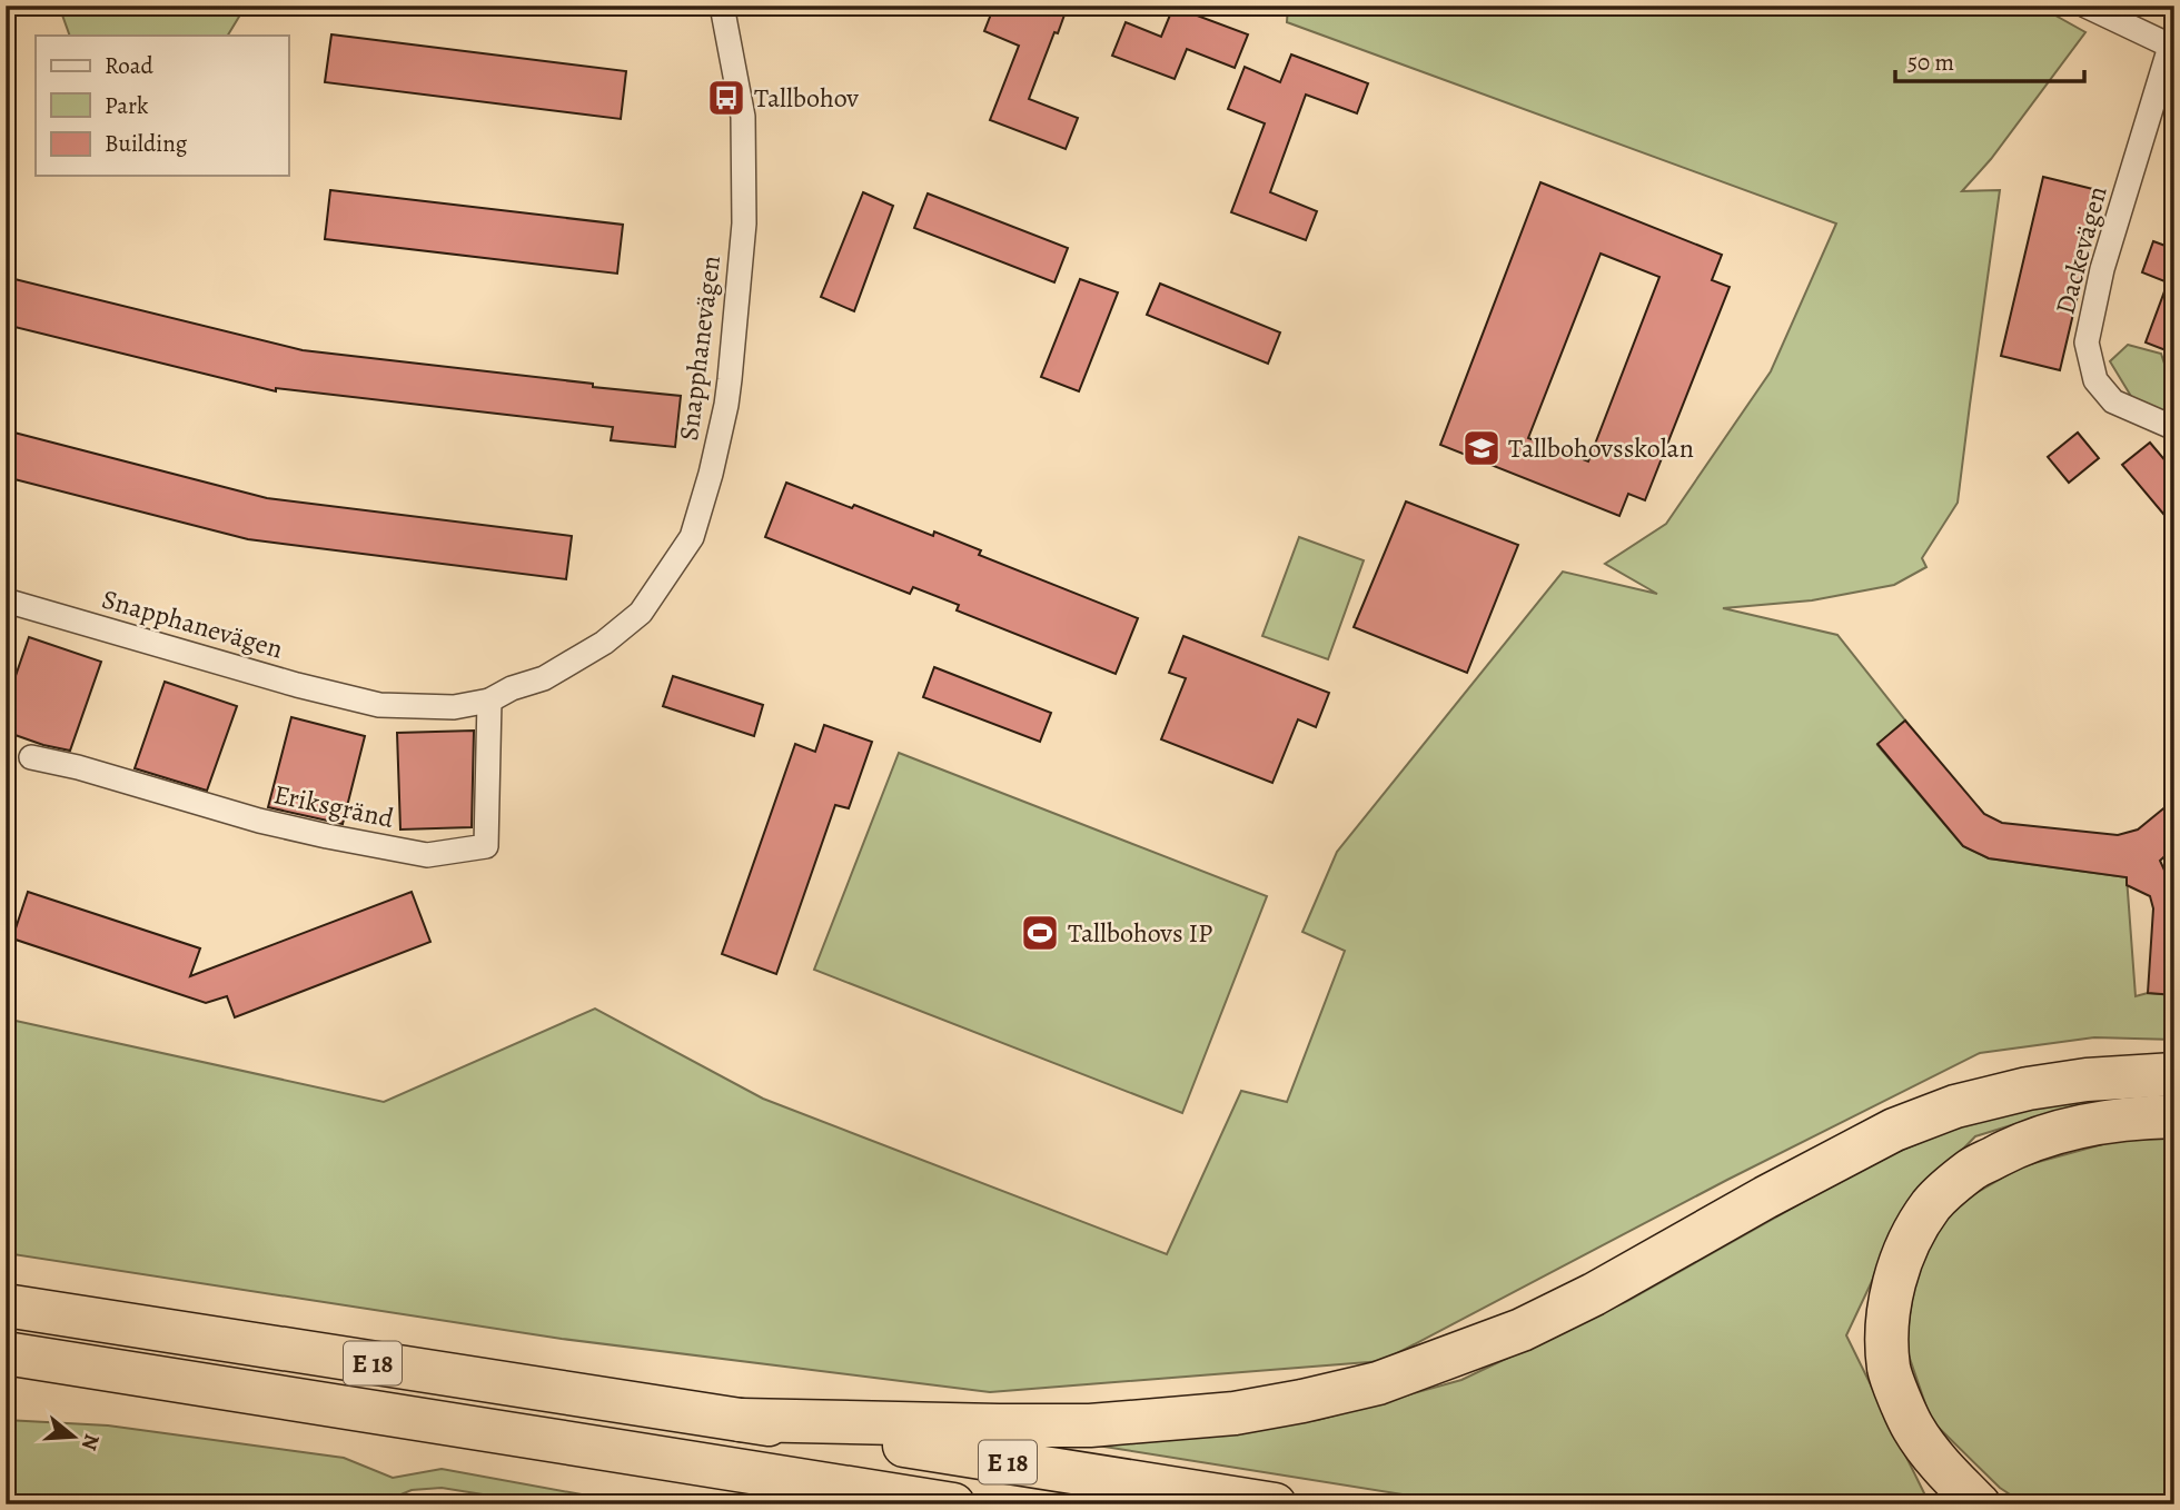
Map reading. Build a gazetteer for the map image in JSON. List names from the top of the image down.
{
  "streets": {
    "highway": ["E 18"],
    "street": ["Dackevägen", "Snapphanevägen", "Eriksgränd"]
  },
  "crossings": [
    ["Snapphanevägen", "Eriksgränd"]
  ],
  "places": {
    "bus stop": ["Tallbohov"],
    "school or university": ["Tallbohovsskolan"],
    "sports": ["Tallbohovs IP"]
  },
  "legend": ["Road", "Park", "Building"],
  "scale_bar": "50 m",
  "north": "right"
}
